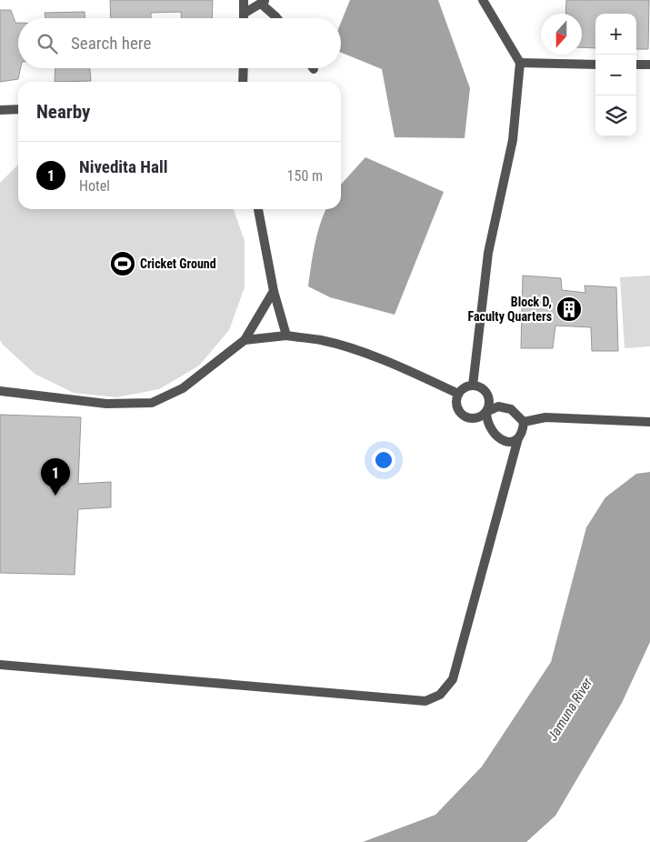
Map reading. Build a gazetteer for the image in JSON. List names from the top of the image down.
{
  "water": ["Jamuna River"],
  "places": {
    "sports": ["Cricket Ground"],
    "building": ["Block D, Faculty Quarters"]
  },
  "north": "bottom",
  "page": {
    "map_buttons": ["+", "−"],
    "search": "Search here",
    "heading": "Nearby",
    "list": [
      {
        "mark": "1",
        "name": "Nivedita Hall",
        "note": "Hotel",
        "value": "150 m"
      }
    ],
    "pins": "1"
  }
}
